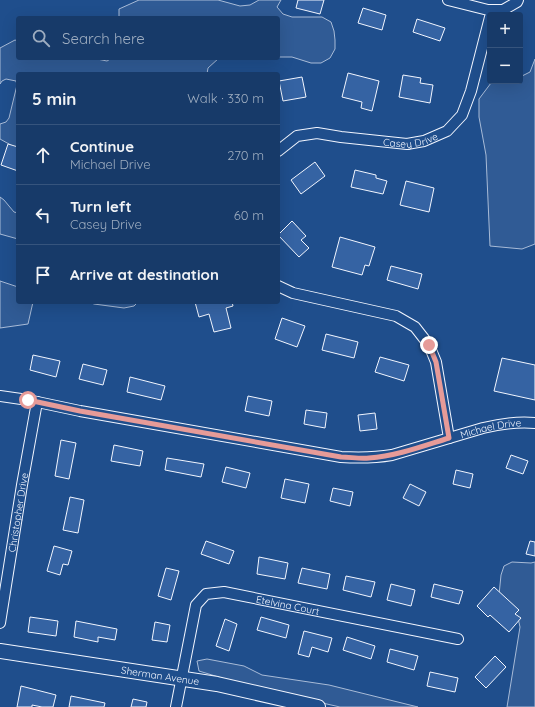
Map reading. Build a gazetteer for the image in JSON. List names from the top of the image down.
{
  "streets": {
    "street": [
      "Casey Drive",
      "Michael Drive",
      "Christopher Drive",
      "Etelvina Court",
      "Sherman Avenue"
    ]
  },
  "crossings": [
    ["Michael Drive", "Christopher Drive"],
    ["Etelvina Court", "Sherman Avenue"]
  ],
  "page": {
    "map_buttons": ["+", "−"],
    "search": "Search here",
    "heading": ["5 min", "Walk · 330 m"],
    "list": [
      ["Continue", "Michael Drive", "270 m"],
      ["Turn left", "Casey Drive", "60 m"],
      "Arrive at destination"
    ]
  }
}
